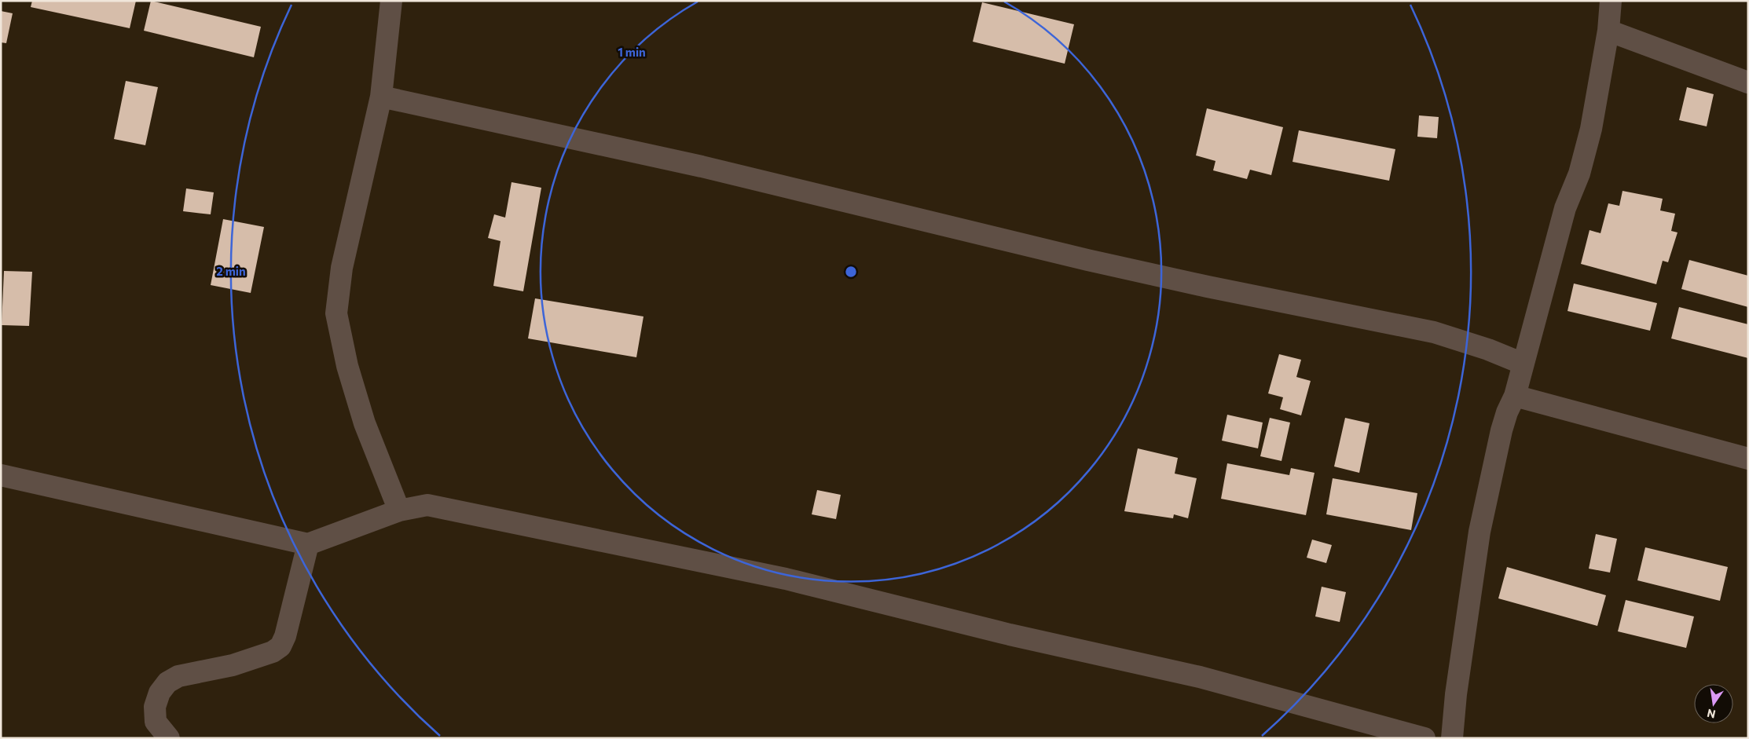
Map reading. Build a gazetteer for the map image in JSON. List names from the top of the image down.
{
  "north": "bottom",
  "rings": ["1 min", "2 min"]
}
